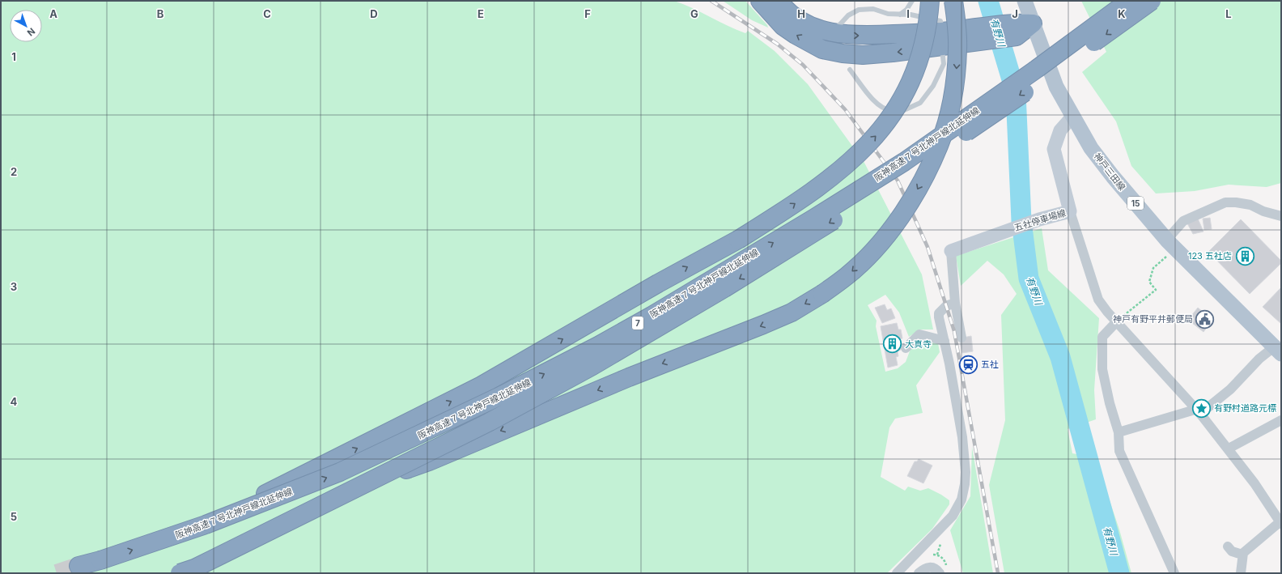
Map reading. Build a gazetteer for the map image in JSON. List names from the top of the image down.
{
  "streets": {
    "highway": ["阪神高速７号北神戸線北延伸線", "7"],
    "main road": ["神戸三田線", "15", "五社停車場線"]
  },
  "crossings": [
    ["神戸三田線", "五社停車場線"]
  ],
  "water": ["有野川"],
  "places": {
    "building": ["123 五社店", "大真寺"],
    "public building": ["神戸有野平井郵便局"],
    "station": ["五社"],
    "place": ["有野村道路元標"]
  },
  "north": "bottom right",
  "grid": {
    "columns": [
      "A",
      "B",
      "C",
      "D",
      "E",
      "F",
      "G",
      "H",
      "I",
      "J",
      "K",
      "L"
    ],
    "rows": [
      "1",
      "2",
      "3",
      "4",
      "5"
    ]
  }
}
